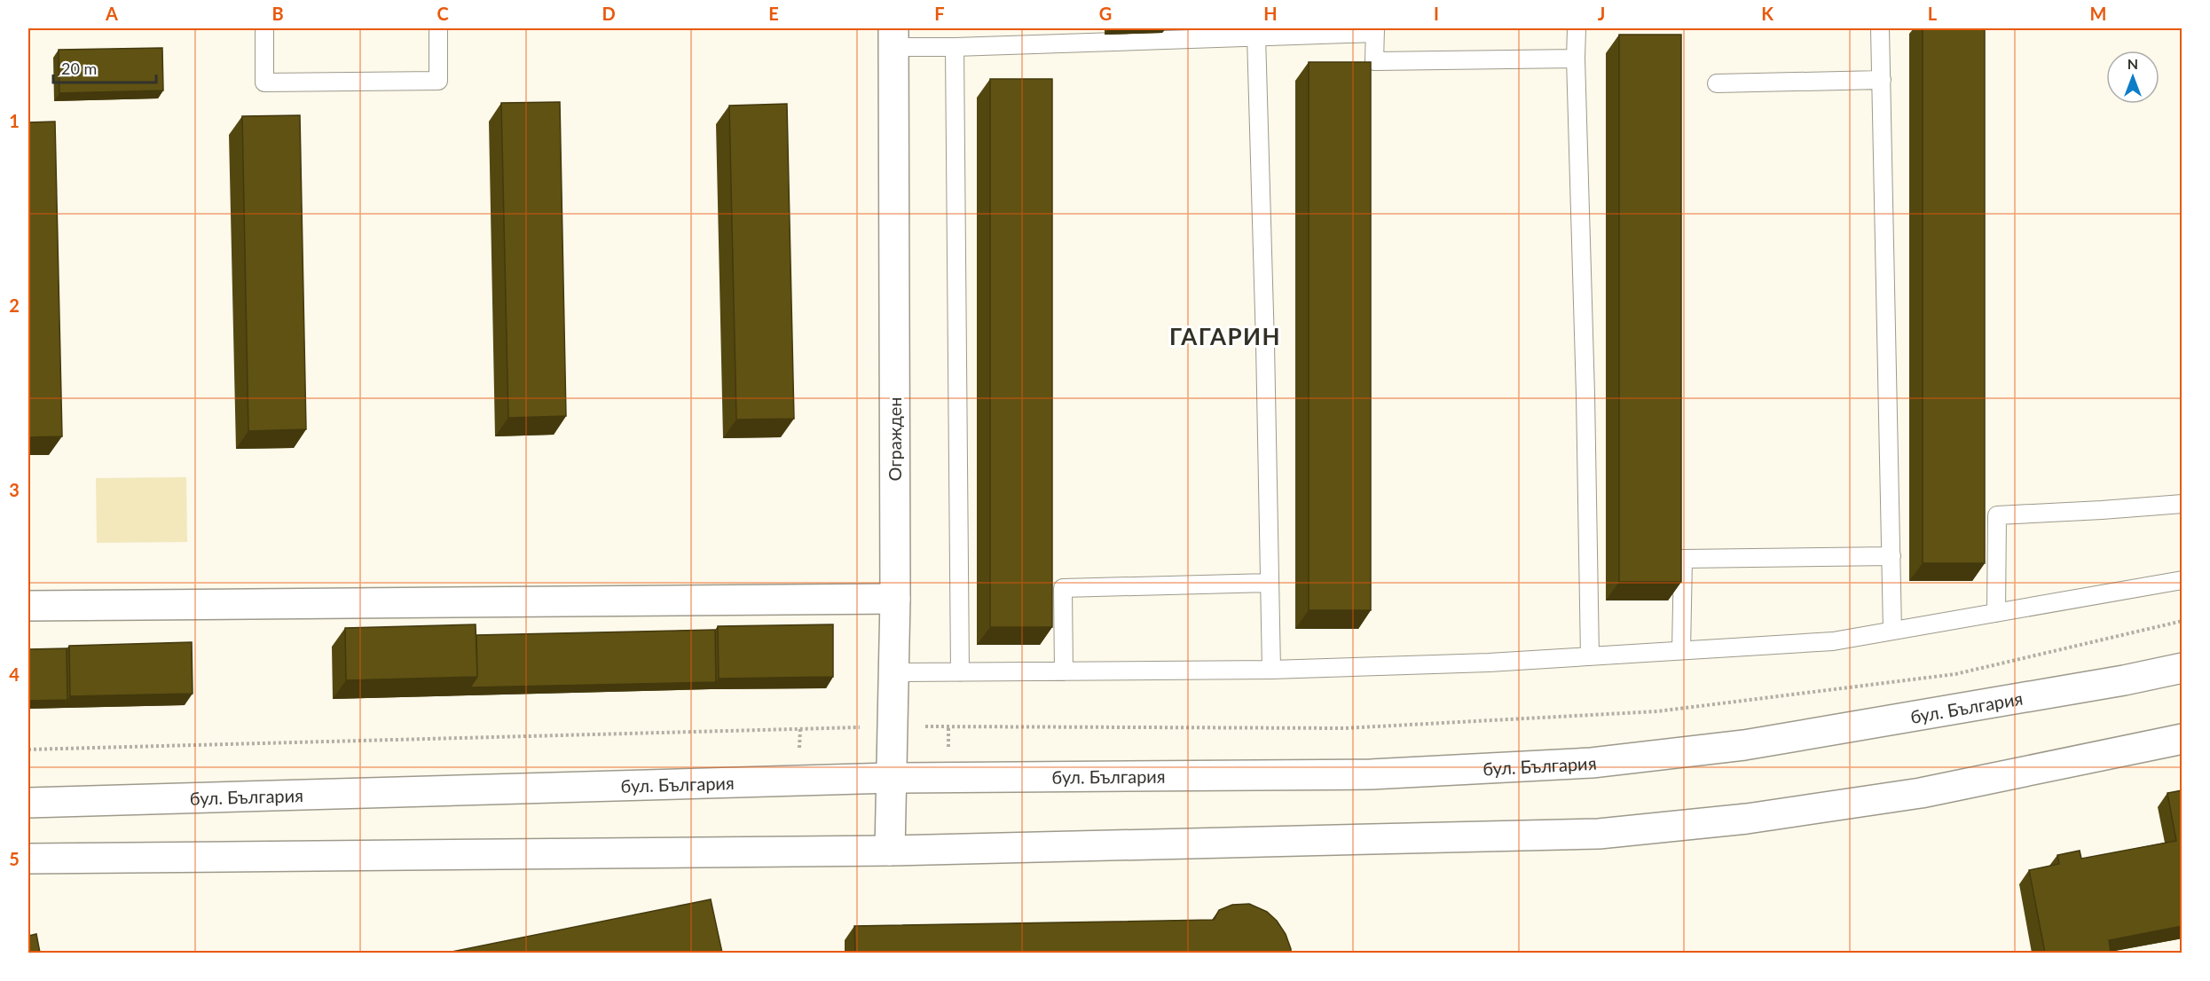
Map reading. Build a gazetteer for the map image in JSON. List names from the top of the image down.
{
  "streets": {
    "main road": ["Огражден", "бул. България"]
  },
  "crossings": [
    ["Огражден", "бул. България"]
  ],
  "districts": ["ГАГАРИН"],
  "scale_bar": "20 m",
  "north": "top",
  "grid": {
    "columns": [
      "A",
      "B",
      "C",
      "D",
      "E",
      "F",
      "G",
      "H",
      "I",
      "J",
      "K",
      "L",
      "M"
    ],
    "rows": [
      "1",
      "2",
      "3",
      "4",
      "5"
    ]
  }
}
